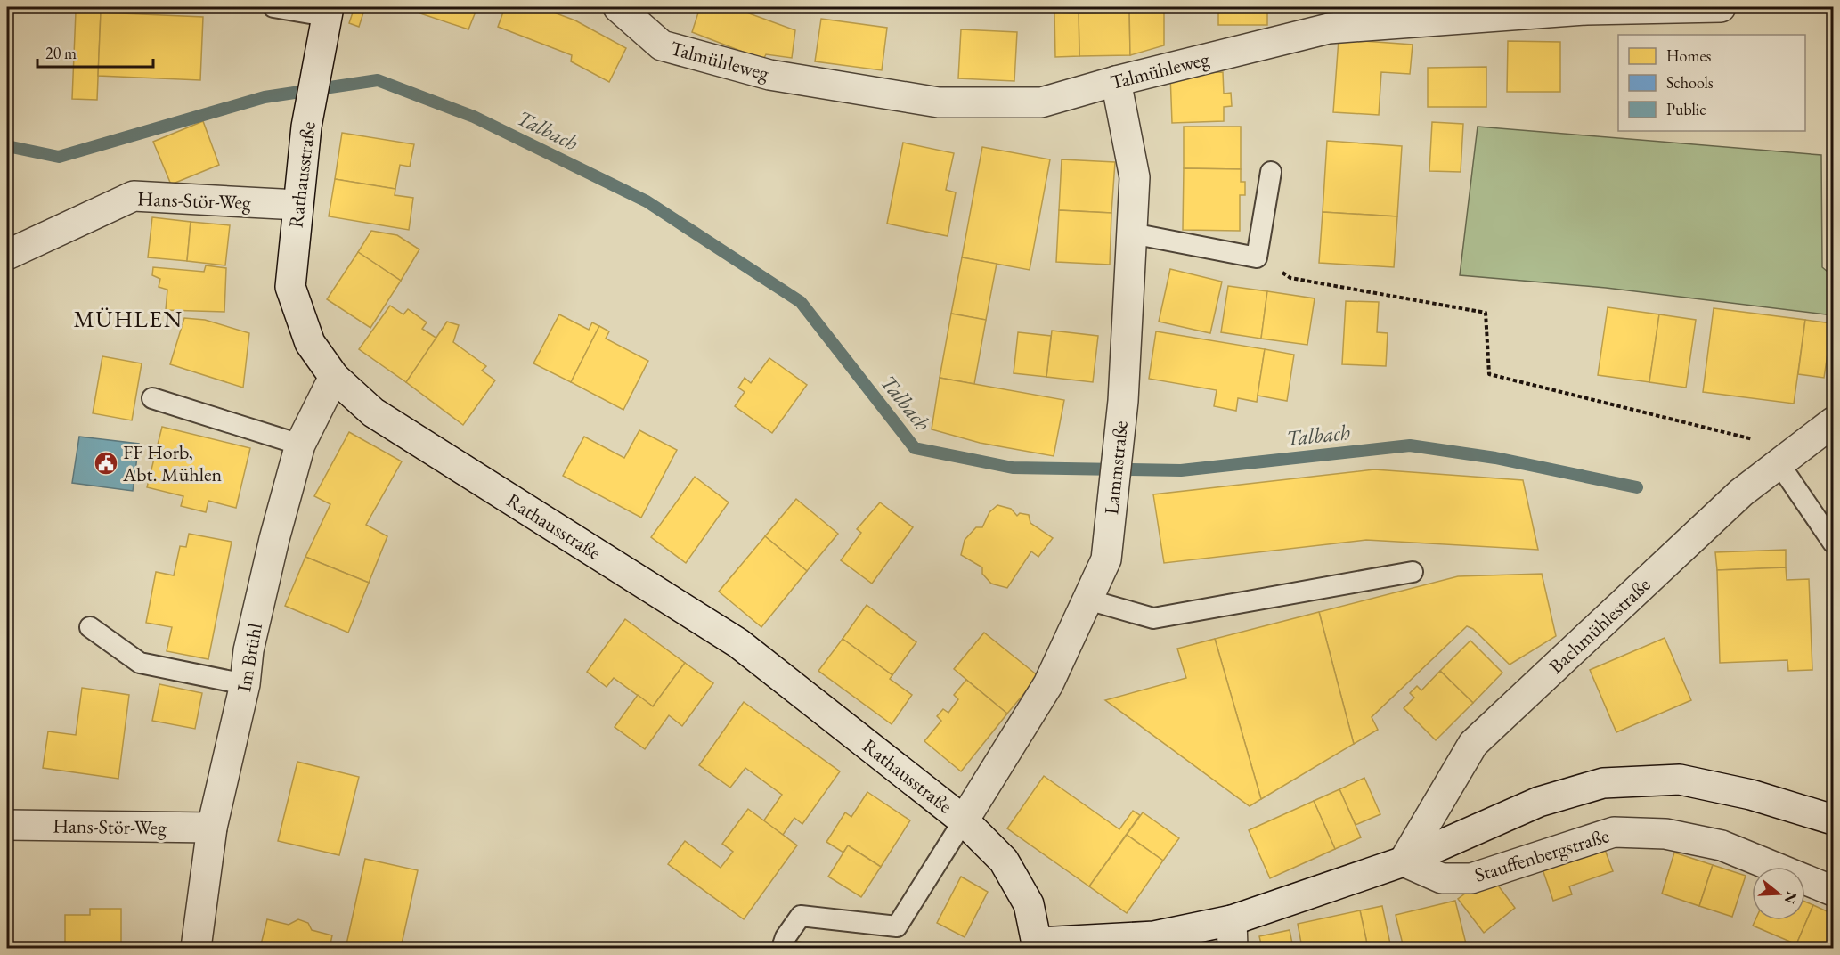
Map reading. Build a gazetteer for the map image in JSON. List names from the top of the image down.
{
  "streets": {
    "street": [
      "Talmühleweg",
      "Rathausstraße",
      "Hans-Stör-Weg",
      "Lammstraße",
      "Bachmühlestraße",
      "Im Brühl",
      "Stauffenbergstraße"
    ]
  },
  "crossings": [
    ["Talmühleweg", "Lammstraße"],
    ["Rathausstraße", "Hans-Stör-Weg"],
    ["Rathausstraße", "Lammstraße"],
    ["Rathausstraße", "Im Brühl"],
    ["Rathausstraße", "Stauffenbergstraße"],
    ["Hans-Stör-Weg", "Im Brühl"],
    ["Bachmühlestraße", "Stauffenbergstraße"]
  ],
  "districts": ["MÜHLEN"],
  "water": ["Talbach"],
  "places": {
    "public building": ["FF Horb, Abt. Mühlen"]
  },
  "legend": ["Homes", "Schools", "Public"],
  "scale_bar": "20 m",
  "north": "right"
}
